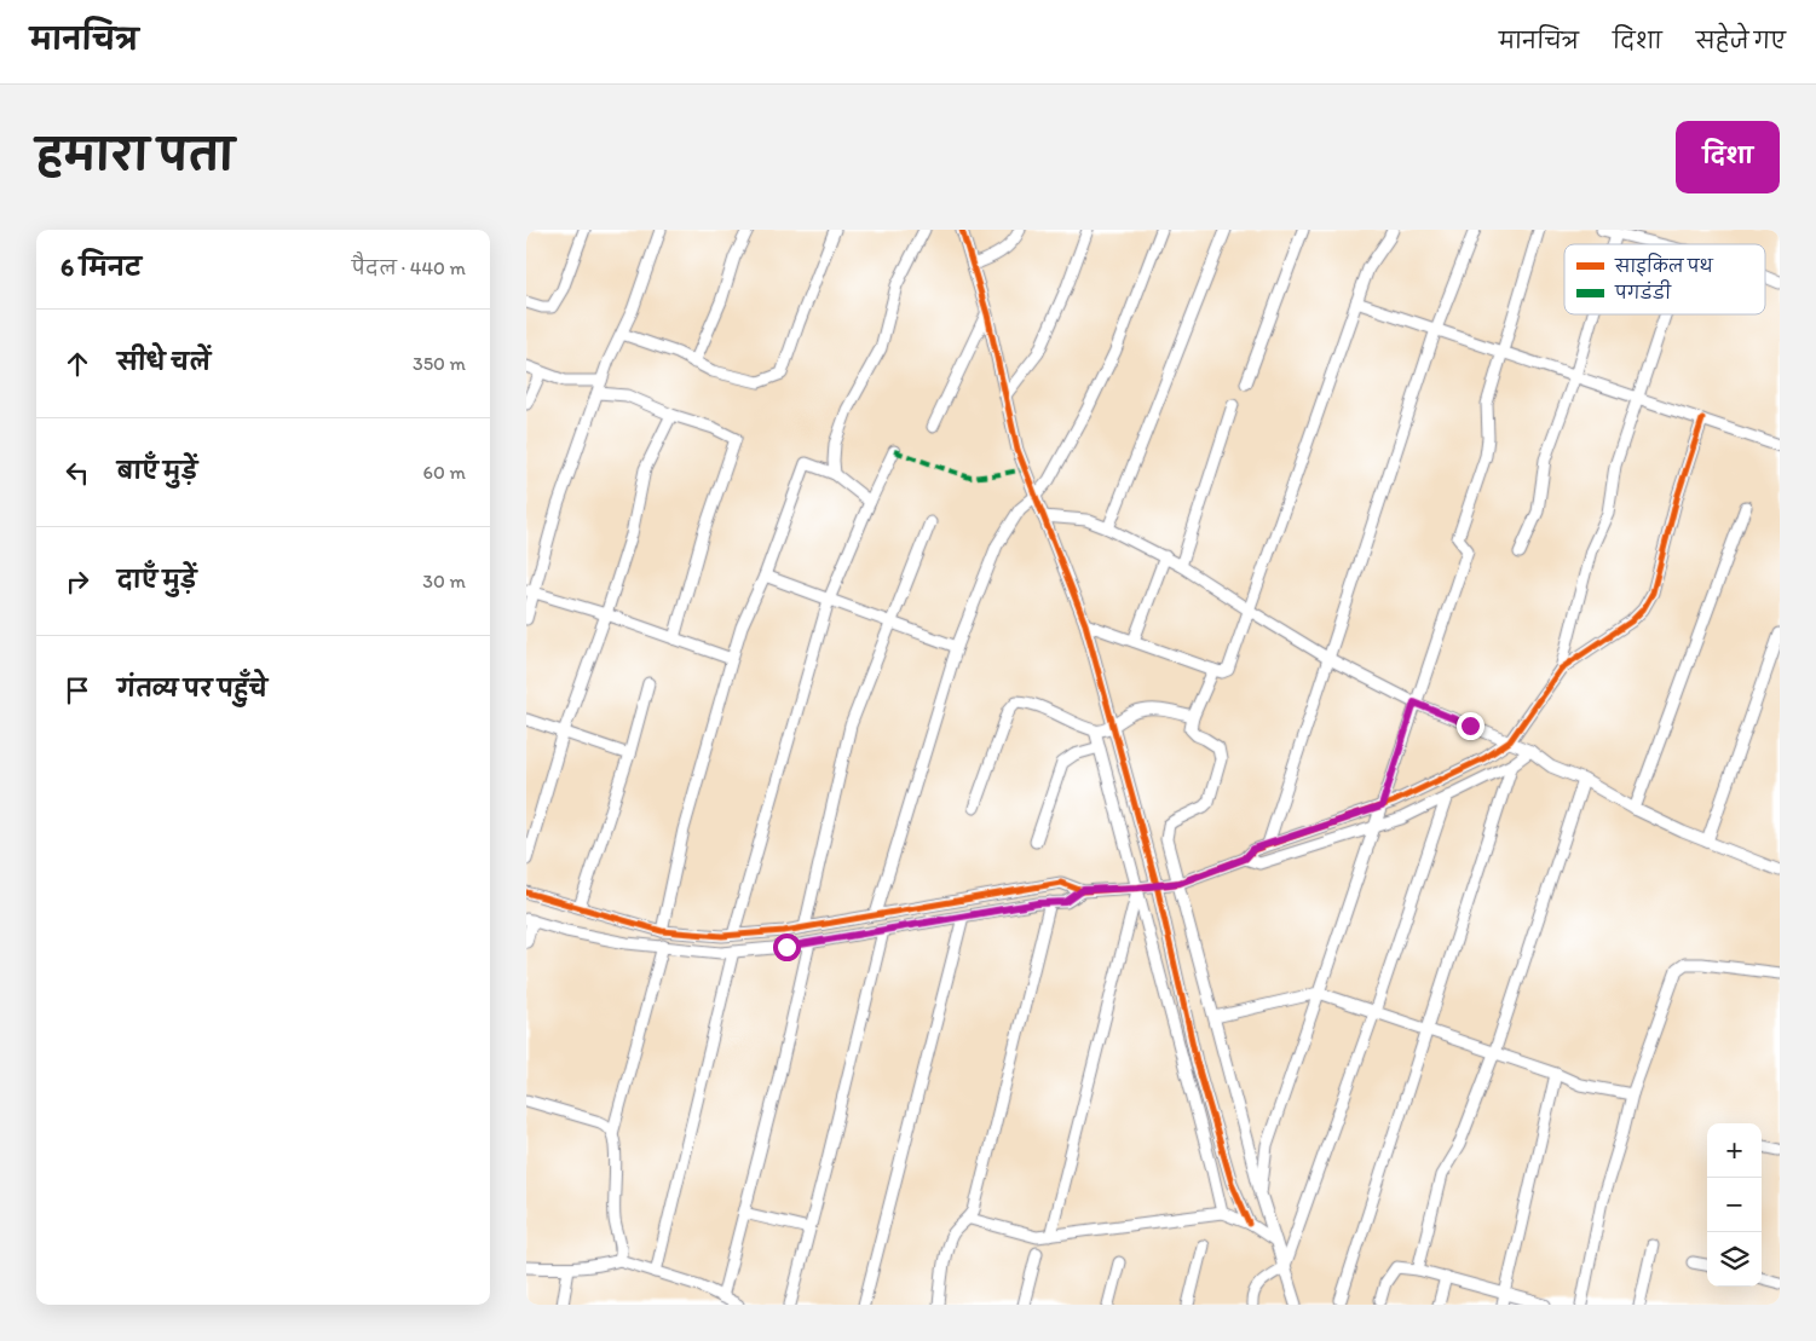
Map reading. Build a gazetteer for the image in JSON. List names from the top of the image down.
{
  "legend": ["साइकिल पथ", "पगडंडी"],
  "page": {
    "header": "मानचित्र",
    "nav": ["मानचित्र", "दिशा", "सहेजे गए"],
    "title": "हमारा पता",
    "buttons": "दिशा",
    "heading": ["6 मिनट", "पैदल · 440 m"],
    "list": [
      ["सीधे चलें", "350 m"],
      ["बाएँ मुड़ें", "60 m"],
      ["दाएँ मुड़ें", "30 m"],
      "गंतव्य पर पहुँचे"
    ],
    "map_buttons": ["+", "−"]
  }
}
